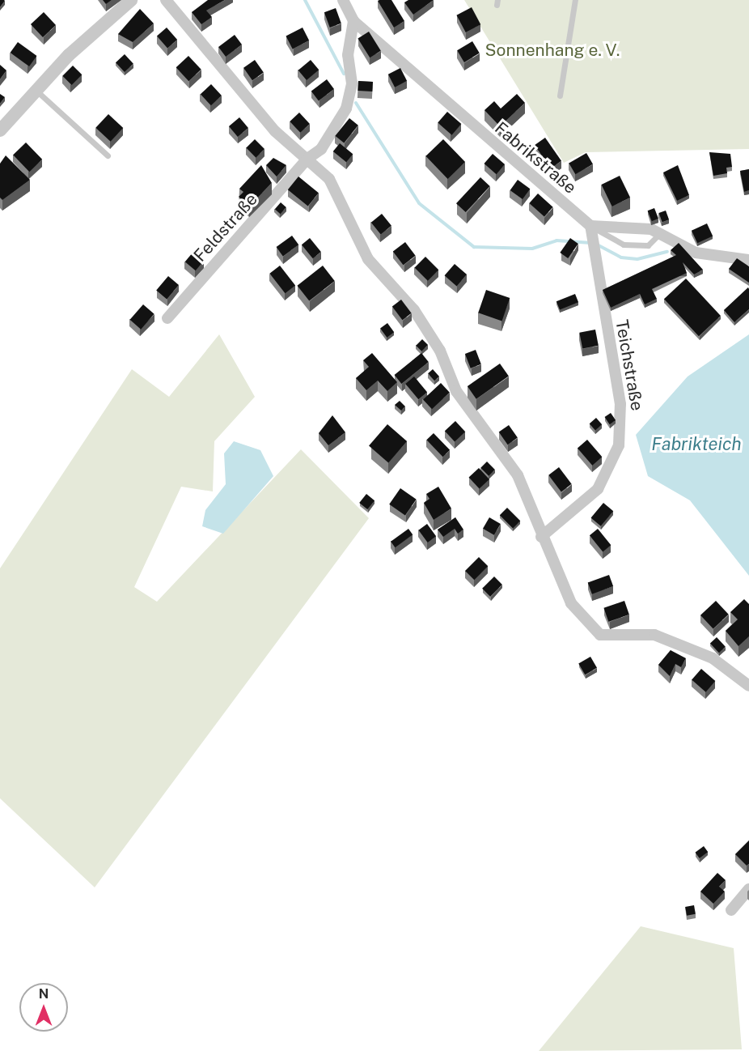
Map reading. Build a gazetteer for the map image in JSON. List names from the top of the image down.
{
  "streets": {
    "street": ["Fabrikstraße", "Feldstraße", "Teichstraße"]
  },
  "crossings": [
    ["Fabrikstraße", "Feldstraße"],
    ["Fabrikstraße", "Teichstraße"]
  ],
  "water": ["Fabrikteich"],
  "parks": ["Sonnenhang e. V."],
  "north": "top"
}
